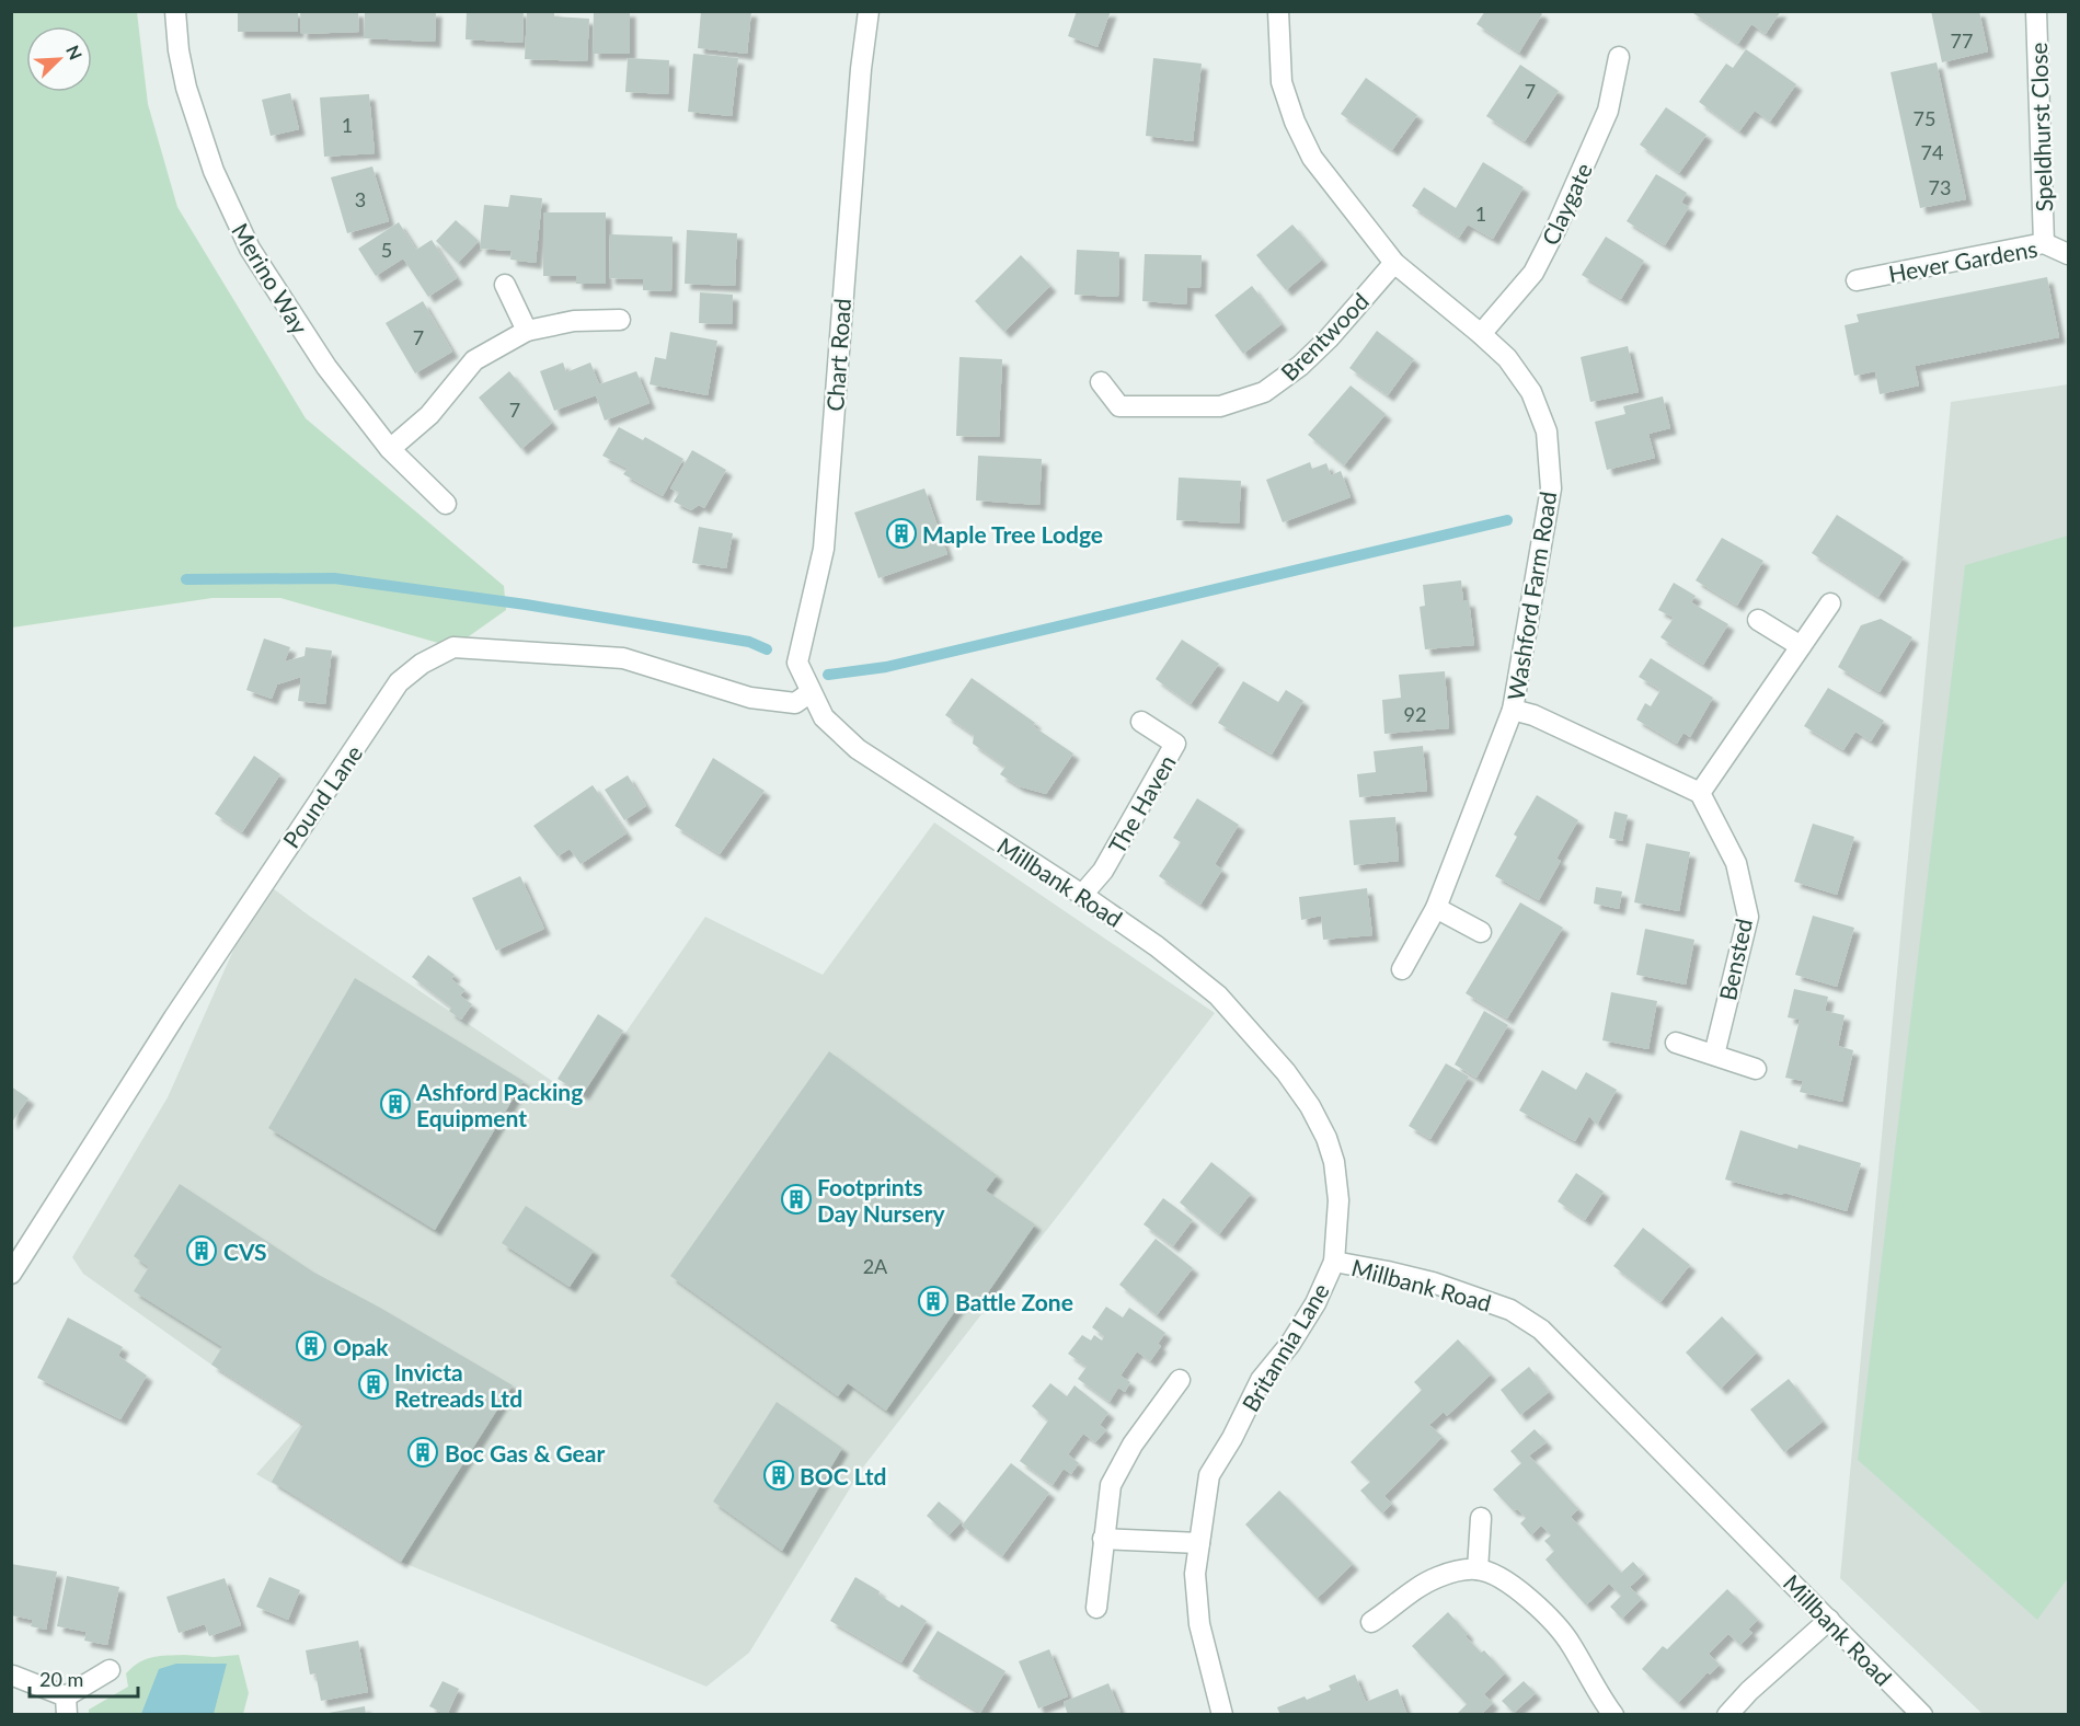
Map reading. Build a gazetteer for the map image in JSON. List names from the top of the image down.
{
  "streets": {
    "street": [
      "Speldhurst Close",
      "Claygate",
      "Hever Gardens",
      "Merino Way",
      "Brentwood",
      "Chart Road",
      "Washford Farm Road",
      "Pound Lane",
      "The Haven",
      "Millbank Road",
      "Bensted",
      "Britannia Lane"
    ]
  },
  "crossings": [
    ["Speldhurst Close", "Hever Gardens"],
    ["Claygate", "Washford Farm Road"],
    ["Brentwood", "Washford Farm Road"],
    ["Chart Road", "Pound Lane"],
    ["Chart Road", "Millbank Road"],
    ["Pound Lane", "Millbank Road"],
    ["The Haven", "Millbank Road"],
    ["Millbank Road", "Britannia Lane"]
  ],
  "places": {
    "building": [
      "Maple Tree Lodge",
      "Ashford Packing Equipment",
      "Footprints Day Nursery",
      "CVS",
      "Battle Zone",
      "Opak",
      "Invicta Retreads Ltd",
      "Boc Gas & Gear",
      "BOC Ltd"
    ]
  },
  "house_numbers": [
    "77",
    "7",
    "75",
    "1",
    "74",
    "73",
    "3",
    "1",
    "5",
    "7",
    "7",
    "92",
    "2A"
  ],
  "scale_bar": "20 m",
  "north": "top right"
}
